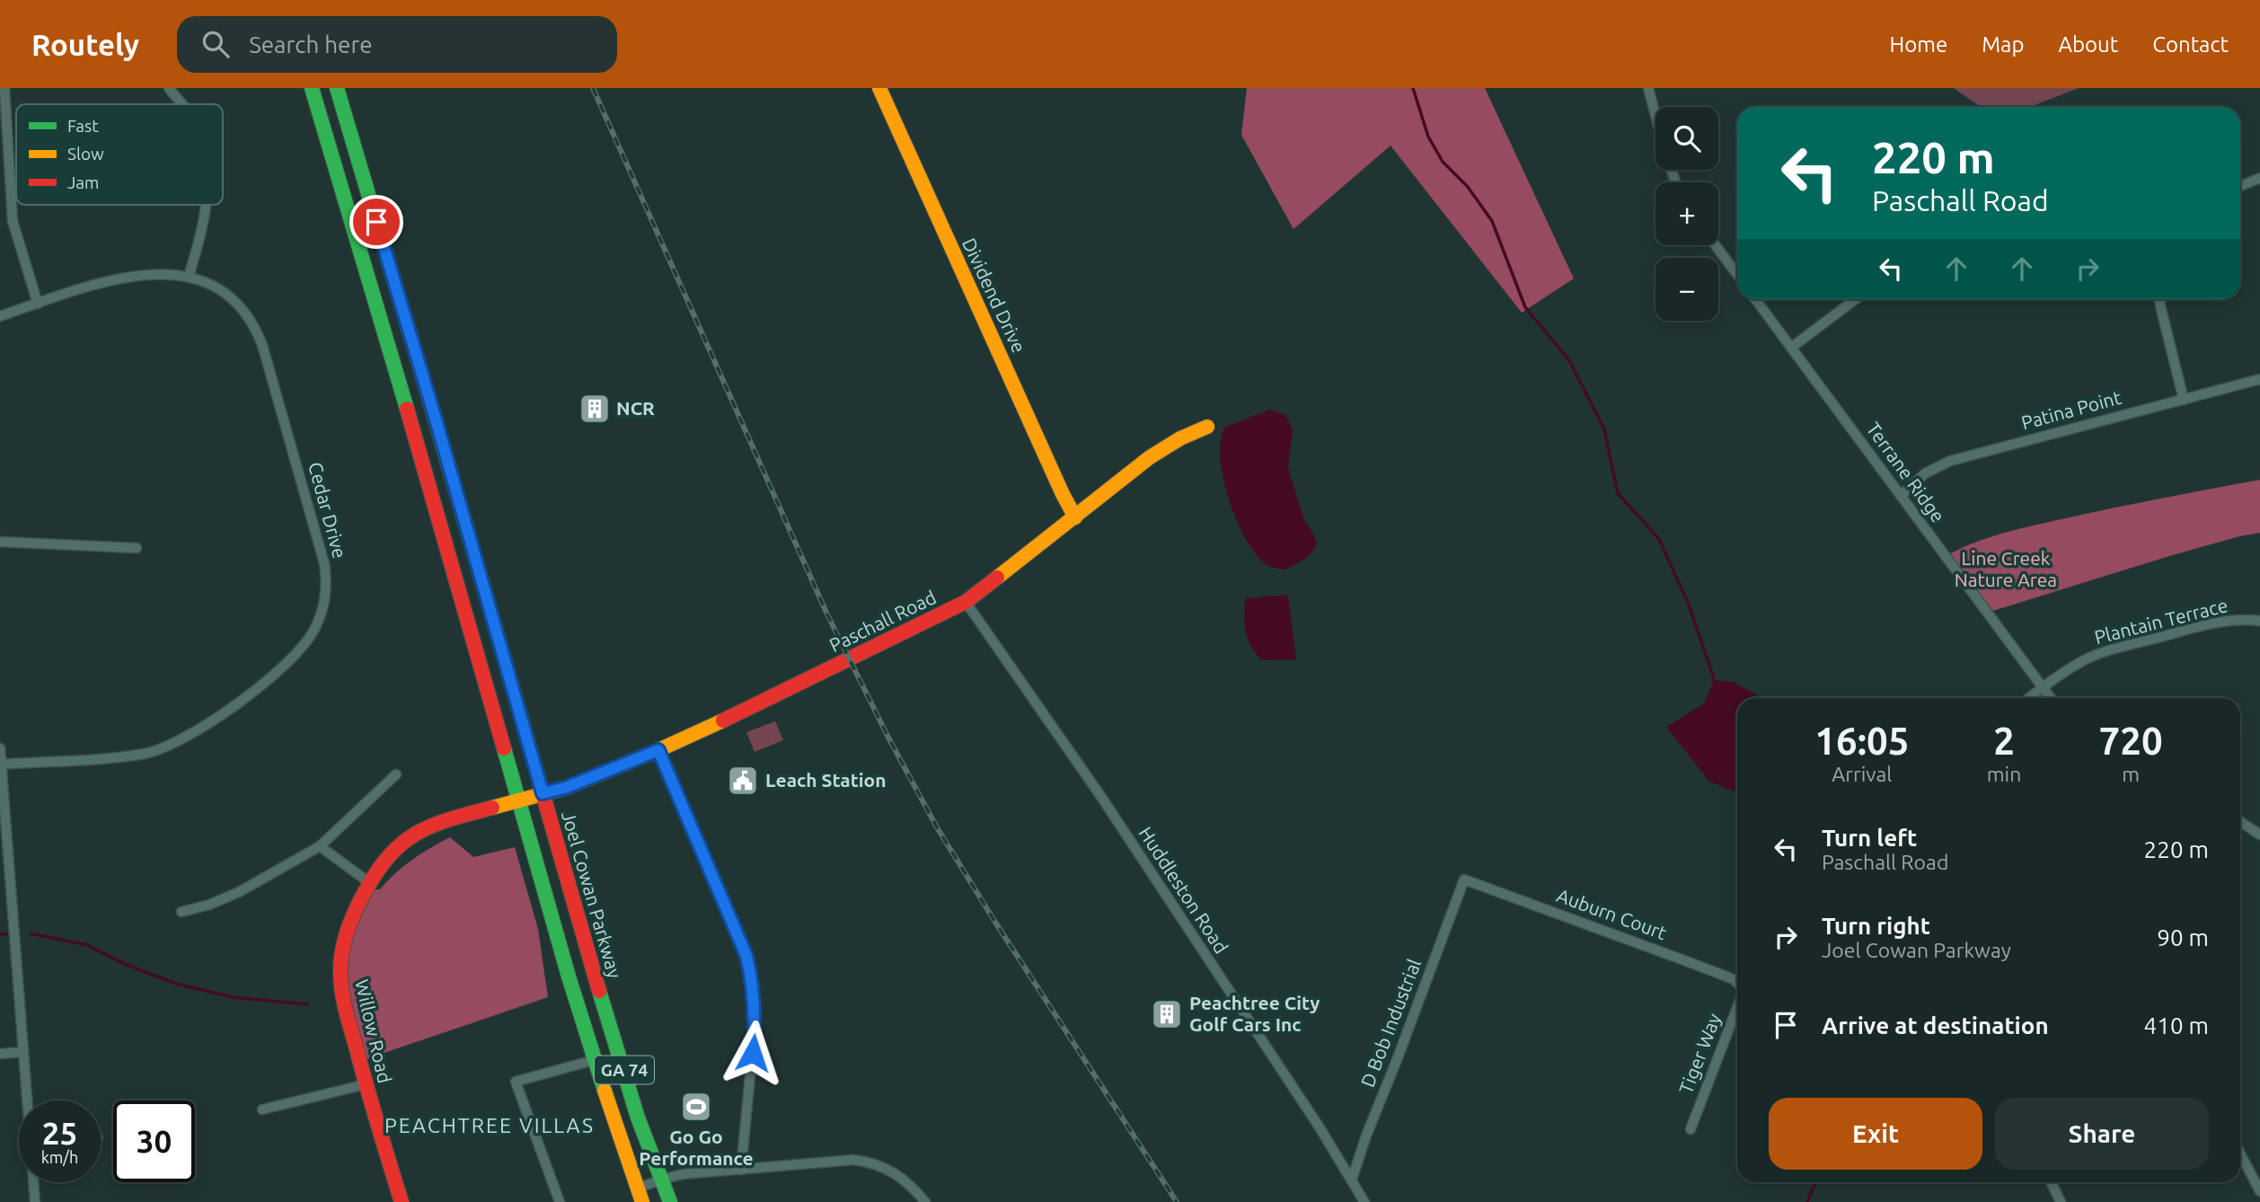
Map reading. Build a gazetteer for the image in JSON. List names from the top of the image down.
{
  "streets": {
    "main road": [
      "Dividend Drive",
      "Paschall Road",
      "Joel Cowan Parkway",
      "Willow Road",
      "GA 74"
    ],
    "street": [
      "Patina Point",
      "Terrane Ridge",
      "Cedar Drive",
      "Plantain Terrace",
      "Huddleston Road",
      "Auburn Court",
      "D Bob Industrial",
      "Tiger Way"
    ]
  },
  "crossings": [
    ["Dividend Drive", "Paschall Road"],
    ["Patina Point", "Terrane Ridge"],
    ["Terrane Ridge", "Plantain Terrace"],
    ["Paschall Road", "Huddleston Road"],
    ["Paschall Road", "Joel Cowan Parkway"],
    ["Paschall Road", "Willow Road"],
    ["Huddleston Road", "D Bob Industrial"],
    ["Joel Cowan Parkway", "Willow Road"],
    ["Auburn Court", "D Bob Industrial"],
    ["Willow Road", "GA 74"]
  ],
  "districts": ["PEACHTREE VILLAS"],
  "parks": ["Line Creek Nature Area"],
  "places": {
    "building": ["NCR", "Peachtree City Golf Cars Inc"],
    "public building": ["Leach Station"],
    "sports": ["Go Go Performance"]
  },
  "legend": ["Fast", "Slow", "Jam"],
  "page": {
    "header": "Routely",
    "search": "Search here",
    "nav": [
      "Home",
      "Map",
      "About",
      "Contact"
    ],
    "map_buttons": ["+", "−"],
    "turn": ["220 m", "Paschall Road"],
    "eta": [
      "16:05",
      "Arrival",
      "2",
      "min",
      "720",
      "m"
    ],
    "list": [
      {
        "name": "Turn left",
        "note": "Paschall Road",
        "value": "220 m"
      },
      {
        "name": "Turn right",
        "note": "Joel Cowan Parkway",
        "value": "90 m"
      },
      {
        "name": "Arrive at destination",
        "value": "410 m"
      }
    ],
    "buttons": ["Exit", "Share"],
    "speed": "25 km/h",
    "limit": "30"
  }
}
